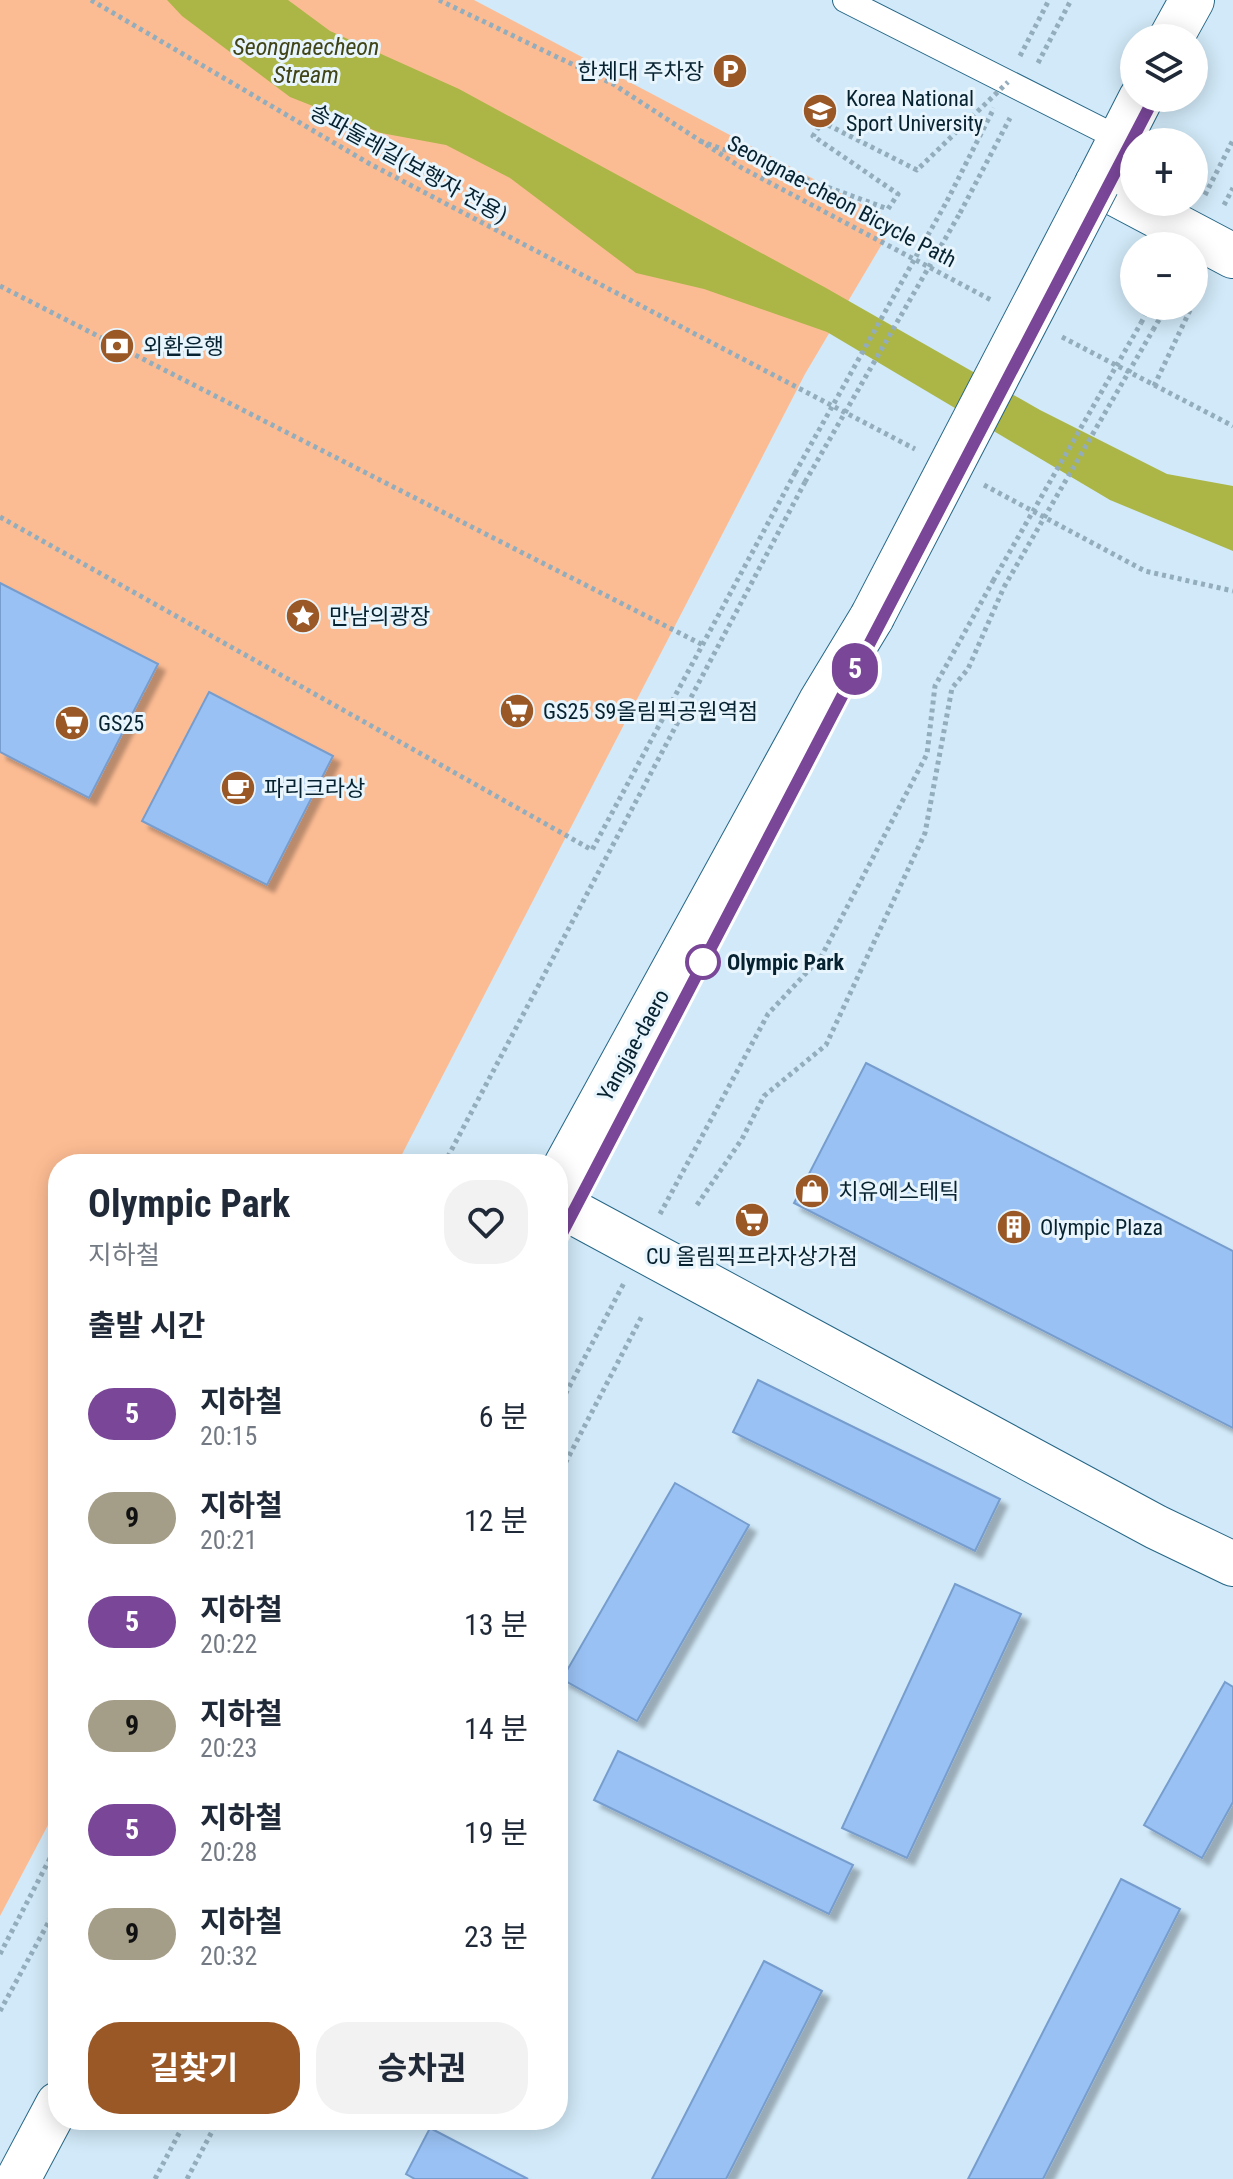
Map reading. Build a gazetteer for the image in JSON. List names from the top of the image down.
{
  "streets": {
    "main road": ["Yangjae-daero"],
    "path": ["송파둘레길(보행자 전용)", "Seongnae-cheon Bicycle Path"]
  },
  "water": ["Seongnaecheon Stream"],
  "places": {
    "parking": ["한체대 주차장"],
    "school or university": ["Korea National Sport University"],
    "bank": ["외환은행"],
    "place": ["만남의광장"],
    "supermarket": ["GS25 S9올림픽공원역점", "GS25", "CU 올림픽프라자상가점"],
    "cafe": ["파리크라상"],
    "other": ["Olympic Park"],
    "shop": ["치유에스테틱"],
    "building": ["Olympic Plaza"]
  },
  "lines": ["metro line 5"],
  "page": {
    "on_map": "5",
    "map_buttons": ["+", "−"],
    "heading": [
      ["Olympic Park", "지하철"],
      "출발 시간"
    ],
    "list": [
      {
        "mark": "5",
        "name": "지하철",
        "note": "20:15",
        "value": "6 분"
      },
      {
        "mark": "9",
        "name": "지하철",
        "note": "20:21",
        "value": "12 분"
      },
      {
        "mark": "5",
        "name": "지하철",
        "note": "20:22",
        "value": "13 분"
      },
      {
        "mark": "9",
        "name": "지하철",
        "note": "20:23",
        "value": "14 분"
      },
      {
        "mark": "5",
        "name": "지하철",
        "note": "20:28",
        "value": "19 분"
      },
      {
        "mark": "9",
        "name": "지하철",
        "note": "20:32",
        "value": "23 분"
      }
    ],
    "buttons": ["길찾기", "승차권"]
  }
}
